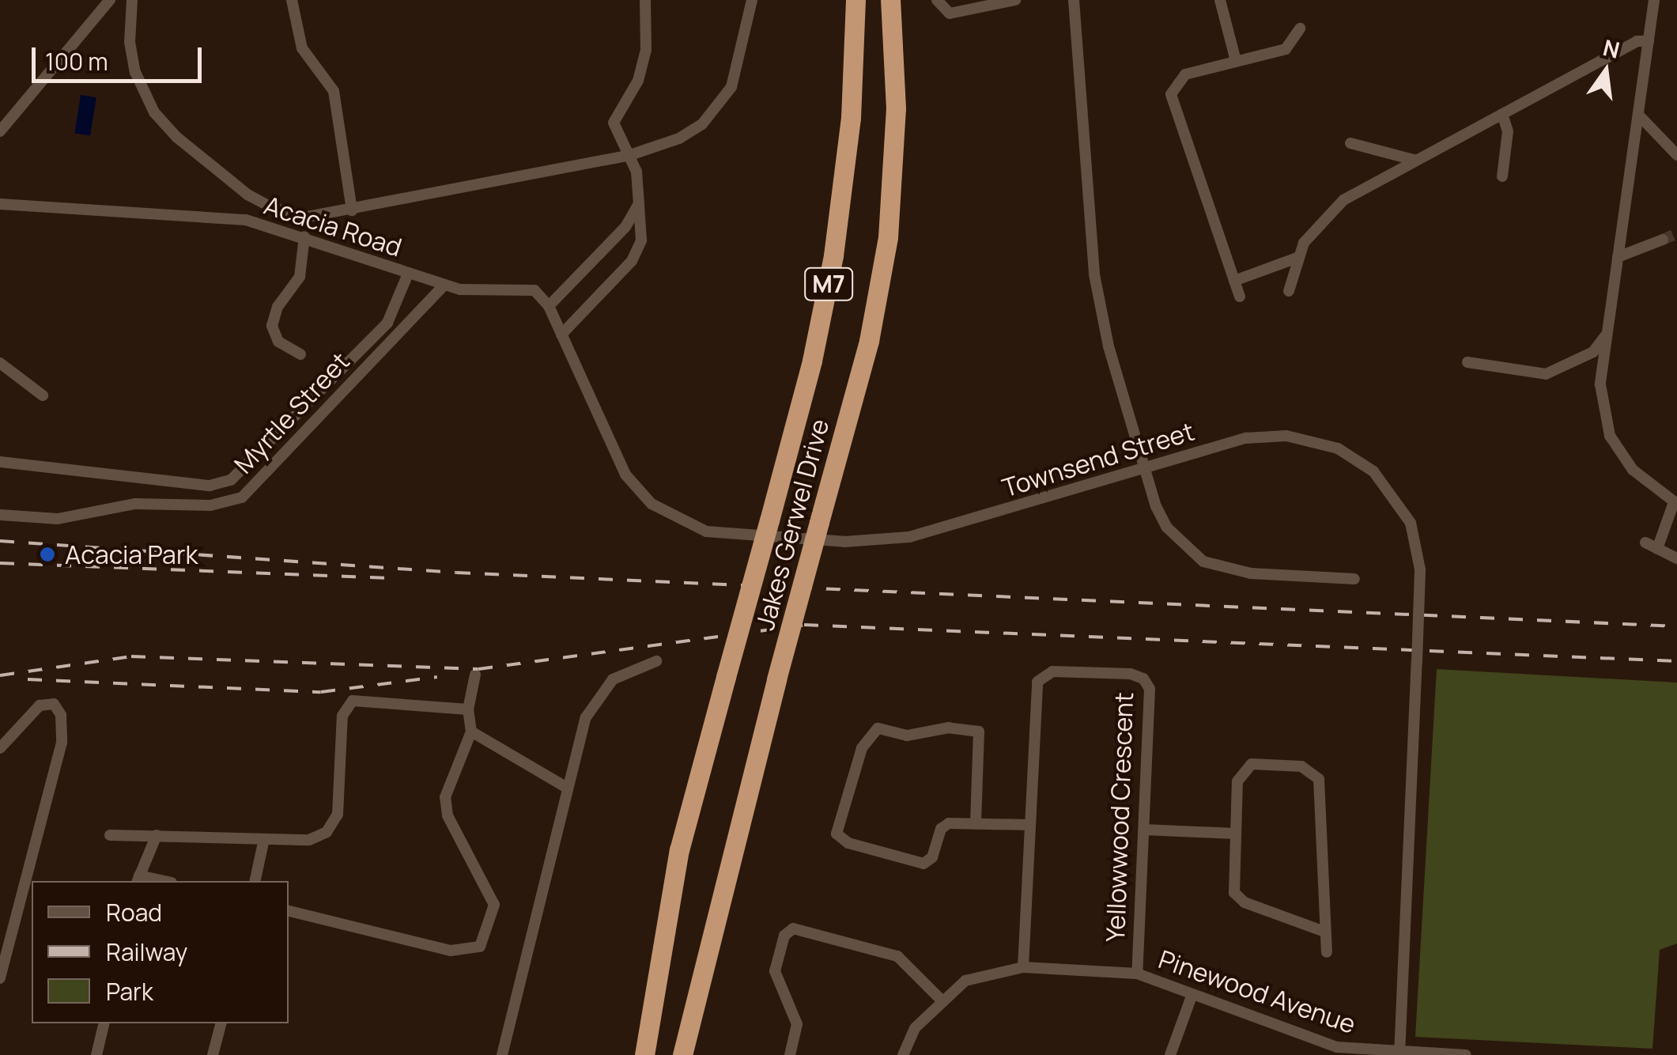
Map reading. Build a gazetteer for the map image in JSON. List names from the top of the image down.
{
  "streets": {
    "highway": ["M7", "Jakes Gerwel Drive"],
    "street": [
      "Acacia Road",
      "Myrtle Street",
      "Townsend Street",
      "Yellowwood Crescent",
      "Pinewood Avenue"
    ]
  },
  "crossings": [
    ["Acacia Road", "Myrtle Street"],
    ["Acacia Road", "Townsend Street"],
    ["Townsend Street", "Pinewood Avenue"],
    ["Yellowwood Crescent", "Pinewood Avenue"]
  ],
  "places": ["Acacia Park"],
  "legend": ["Road", "Railway", "Park"],
  "scale_bar": "100 m",
  "north": "top"
}
